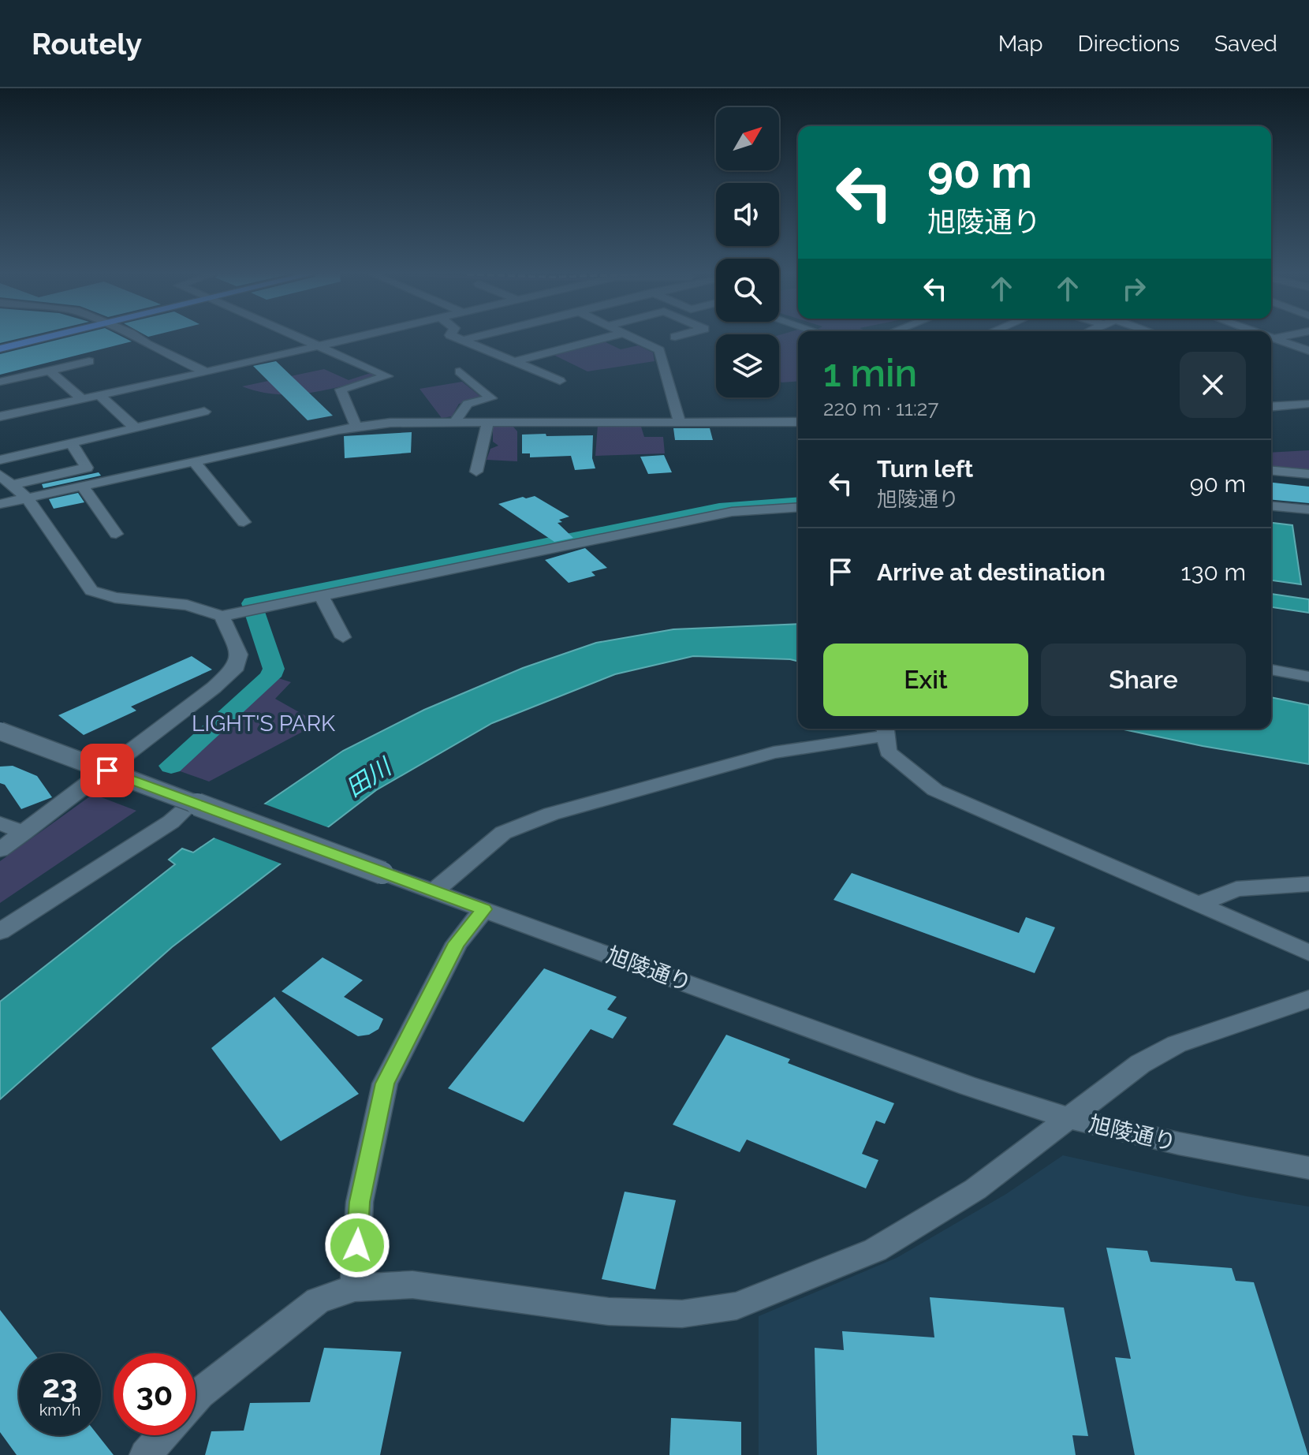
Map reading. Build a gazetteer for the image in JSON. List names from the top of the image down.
{
  "streets": {
    "street": ["旭陵通り"]
  },
  "water": ["田川"],
  "parks": ["LIGHT'S PARK"],
  "north": "top right",
  "page": {
    "header": "Routely",
    "nav": ["Map", "Directions", "Saved"],
    "turn": ["90 m", "旭陵通り"],
    "heading": ["1 min", "220 m · 11:27"],
    "list": [
      {
        "name": "Turn left",
        "note": "旭陵通り",
        "value": "90 m"
      },
      {
        "name": "Arrive at destination",
        "value": "130 m"
      }
    ],
    "buttons": ["Exit", "Share"],
    "speed": "23 km/h",
    "limit": "30"
  }
}
